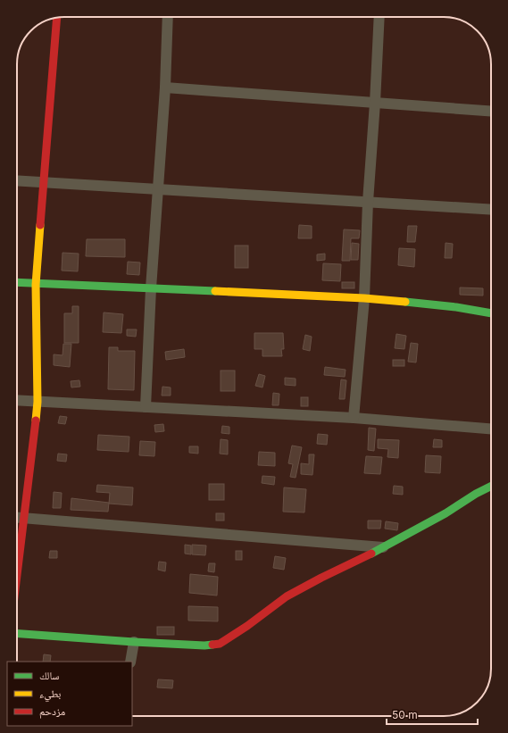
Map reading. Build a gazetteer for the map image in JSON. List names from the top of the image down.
{
  "legend": ["سالك", "بطيء", "مزدحم"],
  "scale_bar": "50 m"
}
